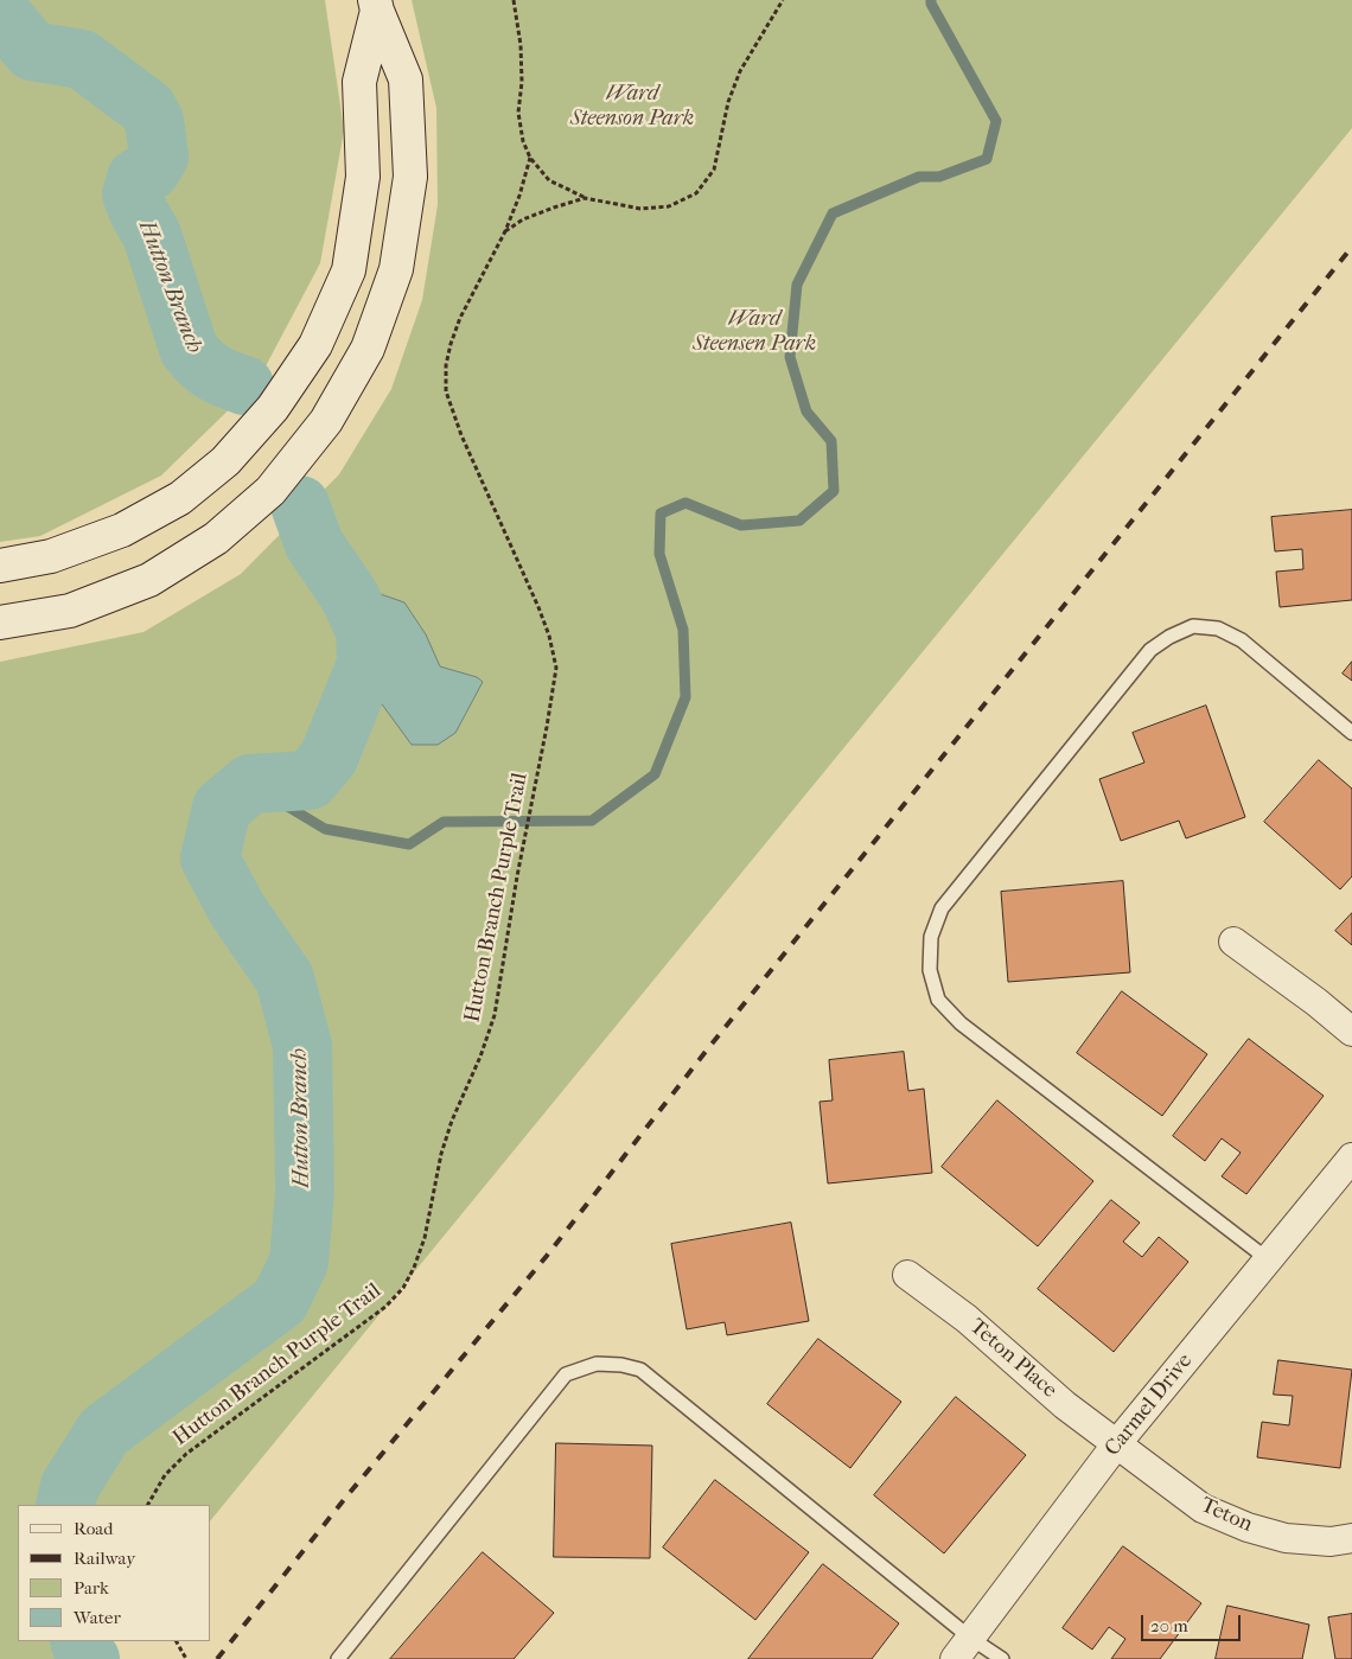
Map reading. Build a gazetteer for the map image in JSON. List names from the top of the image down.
{
  "streets": {
    "street": ["Teton Place", "Carmel Drive", "Teton"],
    "path": ["Hutton Branch Purple Trail"]
  },
  "crossings": [
    ["Teton Place", "Carmel Drive"],
    ["Teton Place", "Teton"],
    ["Carmel Drive", "Teton"]
  ],
  "water": ["Hutton Branch"],
  "parks": ["Ward Steenson Park", "Ward Steensen Park"],
  "legend": [
    "Road",
    "Railway",
    "Park",
    "Water"
  ],
  "scale_bar": "20 m"
}
